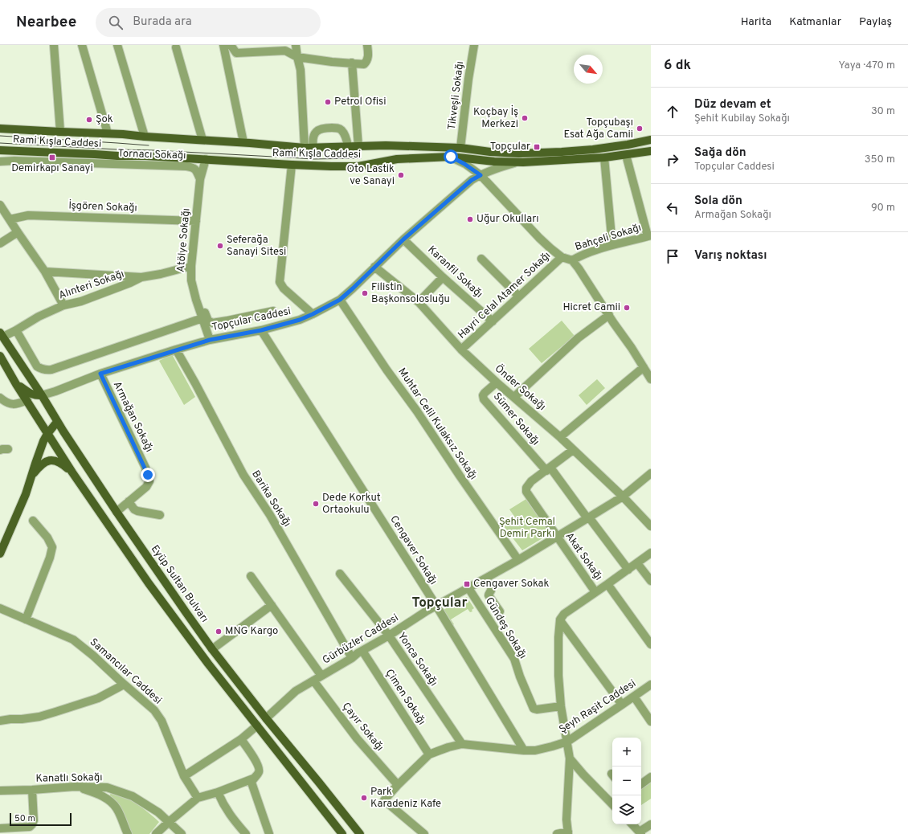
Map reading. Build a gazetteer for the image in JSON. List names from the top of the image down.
{
  "streets": {
    "main road": ["Rami Kışla Caddesi", "Eyüp Sultan Bulvarı"],
    "street": [
      "Tikveşli Sokağı",
      "Tornacı Sokağı",
      "İşgören Sokağı",
      "Bahçeli Sokağı",
      "Atölye Sokağı",
      "Karanfil Sokağı",
      "Alınteri Sokağı",
      "Hayri Celal Atamer Sokağı",
      "Topçular Caddesi",
      "Önder Sokağı",
      "Armağan Sokağı",
      "Sümer Sokağı",
      "Muhtar Celil Kulaksız Sokağı",
      "Barika Sokağı",
      "Cengaver Sokağı",
      "Akat Sokağı",
      "Gündeş Sokağı",
      "Gürbüzler Caddesi",
      "Yonca Sokağı",
      "Samancılar Caddesi",
      "Çimen Sokağı",
      "Şeyh Raşit Caddesi",
      "Çayır Sokağı",
      "Kanatlı Sokağı"
    ]
  },
  "crossings": [
    ["Tikveşli Sokağı", "Rami Kışla Caddesi"],
    ["Rami Kışla Caddesi", "Atölye Sokağı"],
    ["Rami Kışla Caddesi", "Topçular Caddesi"],
    ["Tornacı Sokağı", "Atölye Sokağı"],
    ["İşgören Sokağı", "Atölye Sokağı"],
    ["Atölye Sokağı", "Alınteri Sokağı"],
    ["Atölye Sokağı", "Topçular Caddesi"],
    ["Karanfil Sokağı", "Hayri Celal Atamer Sokağı"],
    ["Karanfil Sokağı", "Topçular Caddesi"],
    ["Alınteri Sokağı", "Eyüp Sultan Bulvarı"],
    ["Hayri Celal Atamer Sokağı", "Önder Sokağı"],
    ["Topçular Caddesi", "Önder Sokağı"],
    ["Topçular Caddesi", "Armağan Sokağı"],
    ["Topçular Caddesi", "Muhtar Celil Kulaksız Sokağı"],
    ["Topçular Caddesi", "Barika Sokağı"],
    ["Topçular Caddesi", "Cengaver Sokağı"],
    ["Topçular Caddesi", "Eyüp Sultan Bulvarı"],
    ["Önder Sokağı", "Sümer Sokağı"],
    ["Önder Sokağı", "Akat Sokağı"],
    ["Önder Sokağı", "Gürbüzler Caddesi"],
    ["Armağan Sokağı", "Eyüp Sultan Bulvarı"],
    ["Sümer Sokağı", "Akat Sokağı"],
    ["Sümer Sokağı", "Gürbüzler Caddesi"],
    ["Muhtar Celil Kulaksız Sokağı", "Gürbüzler Caddesi"],
    ["Barika Sokağı", "Gürbüzler Caddesi"],
    ["Cengaver Sokağı", "Gürbüzler Caddesi"],
    ["Cengaver Sokağı", "Şeyh Raşit Caddesi"],
    ["Akat Sokağı", "Gürbüzler Caddesi"],
    ["Eyüp Sultan Bulvarı", "Gürbüzler Caddesi"],
    ["Gündeş Sokağı", "Gürbüzler Caddesi"],
    ["Gürbüzler Caddesi", "Yonca Sokağı"],
    ["Gürbüzler Caddesi", "Çimen Sokağı"],
    ["Gürbüzler Caddesi", "Çayır Sokağı"],
    ["Yonca Sokağı", "Şeyh Raşit Caddesi"],
    ["Çimen Sokağı", "Şeyh Raşit Caddesi"],
    ["Şeyh Raşit Caddesi", "Çayır Sokağı"]
  ],
  "districts": ["Topçular"],
  "parks": ["Şehit Cemal Demir Parkı"],
  "places": {
    "other": [
      "Petrol Ofisi",
      "Koçbay İş Merkezi",
      "Şok",
      "Topçubaşı Esat Ağa Camii",
      "Oto Lastik ve Sanayi",
      "Uğur Okulları",
      "Seferağa Sanayi Sitesi",
      "Filistin Başkonsolosluğu",
      "Hicret Camii",
      "Dede Korkut Ortaokulu",
      "MNG Kargo",
      "Park Karadeniz Kafe"
    ],
    "transit": ["Topçular", "Demirkapı Sanayi", "Cengaver Sokak"]
  },
  "scale_bar": "50 m",
  "north": "bottom right",
  "page": {
    "header": "Nearbee",
    "search": "Burada ara",
    "nav": ["Harita", "Katmanlar", "Paylaş"],
    "heading": ["6 dk", "Yaya · 470 m"],
    "list": [
      ["Düz devam et", "Şehit Kubilay Sokağı", "30 m"],
      ["Sağa dön", "Topçular Caddesi", "350 m"],
      ["Sola dön", "Armağan Sokağı", "90 m"],
      "Varış noktası"
    ],
    "map_buttons": ["+", "−"],
    "scale": "50 m"
  }
}
